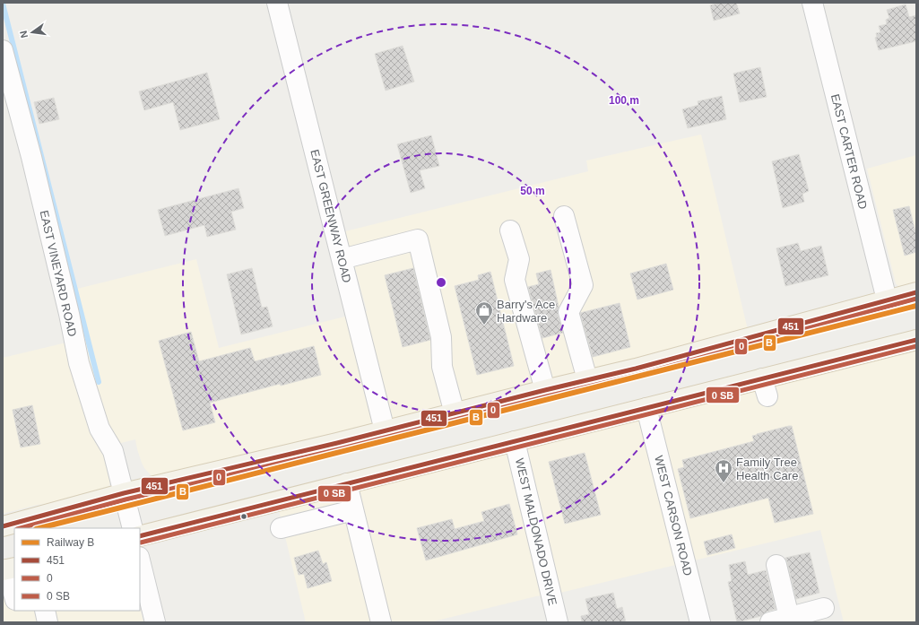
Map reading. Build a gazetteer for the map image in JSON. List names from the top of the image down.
{
  "streets": {
    "street": [
      "EAST CARTER ROAD",
      "EAST GREENWAY ROAD",
      "EAST VINEYARD ROAD",
      "WEST CARSON ROAD",
      "WEST MALDONADO DRIVE"
    ]
  },
  "places": {
    "shop": ["Barry's Ace Hardware"],
    "hospital": ["Family Tree Health Care"]
  },
  "lines": ["transit line 451", "transit line 0", "rail line B"],
  "legend": [
    "Railway B",
    "451",
    "0",
    "0 SB"
  ],
  "north": "left",
  "rings": ["100 m", "50 m"]
}
